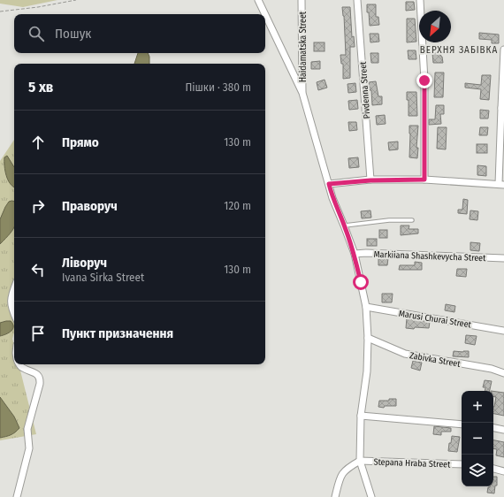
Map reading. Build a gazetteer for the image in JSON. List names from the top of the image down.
{
  "streets": {
    "street": [
      "Haidamatska Street",
      "Pivdenna Street",
      "Markiiana Shashkevycha Street",
      "Marusi Churai Street",
      "Zabivka Street",
      "Stepana Hraba Street"
    ]
  },
  "districts": ["ВЕРХНЯ ЗАБІВКА"],
  "north": "bottom left",
  "page": {
    "search": "Пошук",
    "heading": ["5 хв", "Пішки · 380 m"],
    "list": [
      ["Прямо", "130 m"],
      ["Праворуч", "120 m"],
      ["Ліворуч", "Ivana Sirka Street", "130 m"],
      "Пункт призначення"
    ],
    "map_buttons": ["+", "−"]
  }
}
